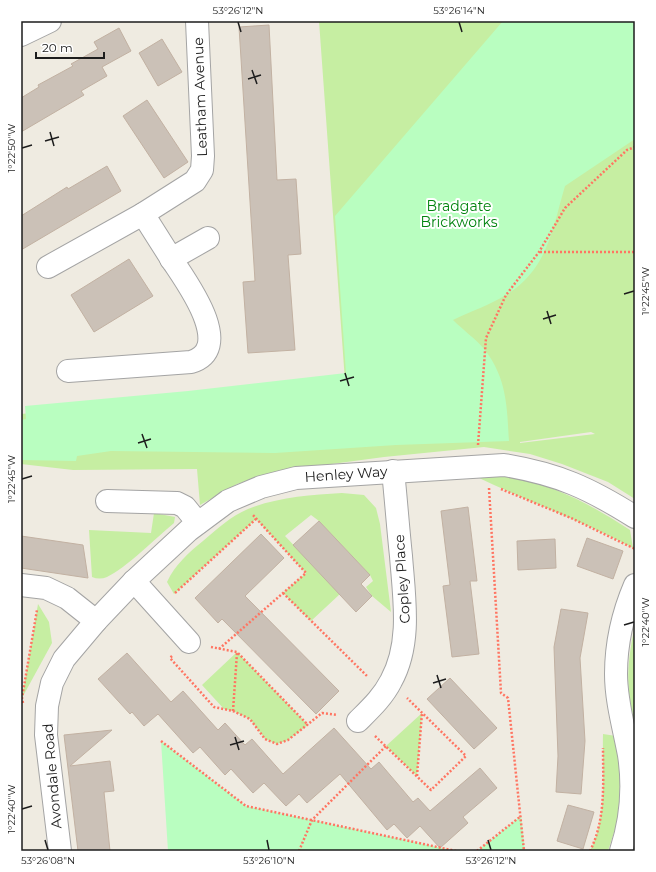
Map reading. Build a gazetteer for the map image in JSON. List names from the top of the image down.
{
  "streets": {
    "street": [
      "Leatham Avenue",
      "Henley Way",
      "Copley Place",
      "Avondale Road"
    ]
  },
  "crossings": [
    ["Henley Way", "Copley Place"],
    ["Henley Way", "Avondale Road"]
  ],
  "parks": ["Bradgate Brickworks"],
  "scale_bar": "20 m",
  "coordinates": [
    "53°26'12\"N",
    "53°26'14\"N",
    "1°22'50\"W",
    "1°22'45\"W",
    "1°22'40\"W",
    "53°26'08\"N",
    "53°26'10\"N"
  ]
}
